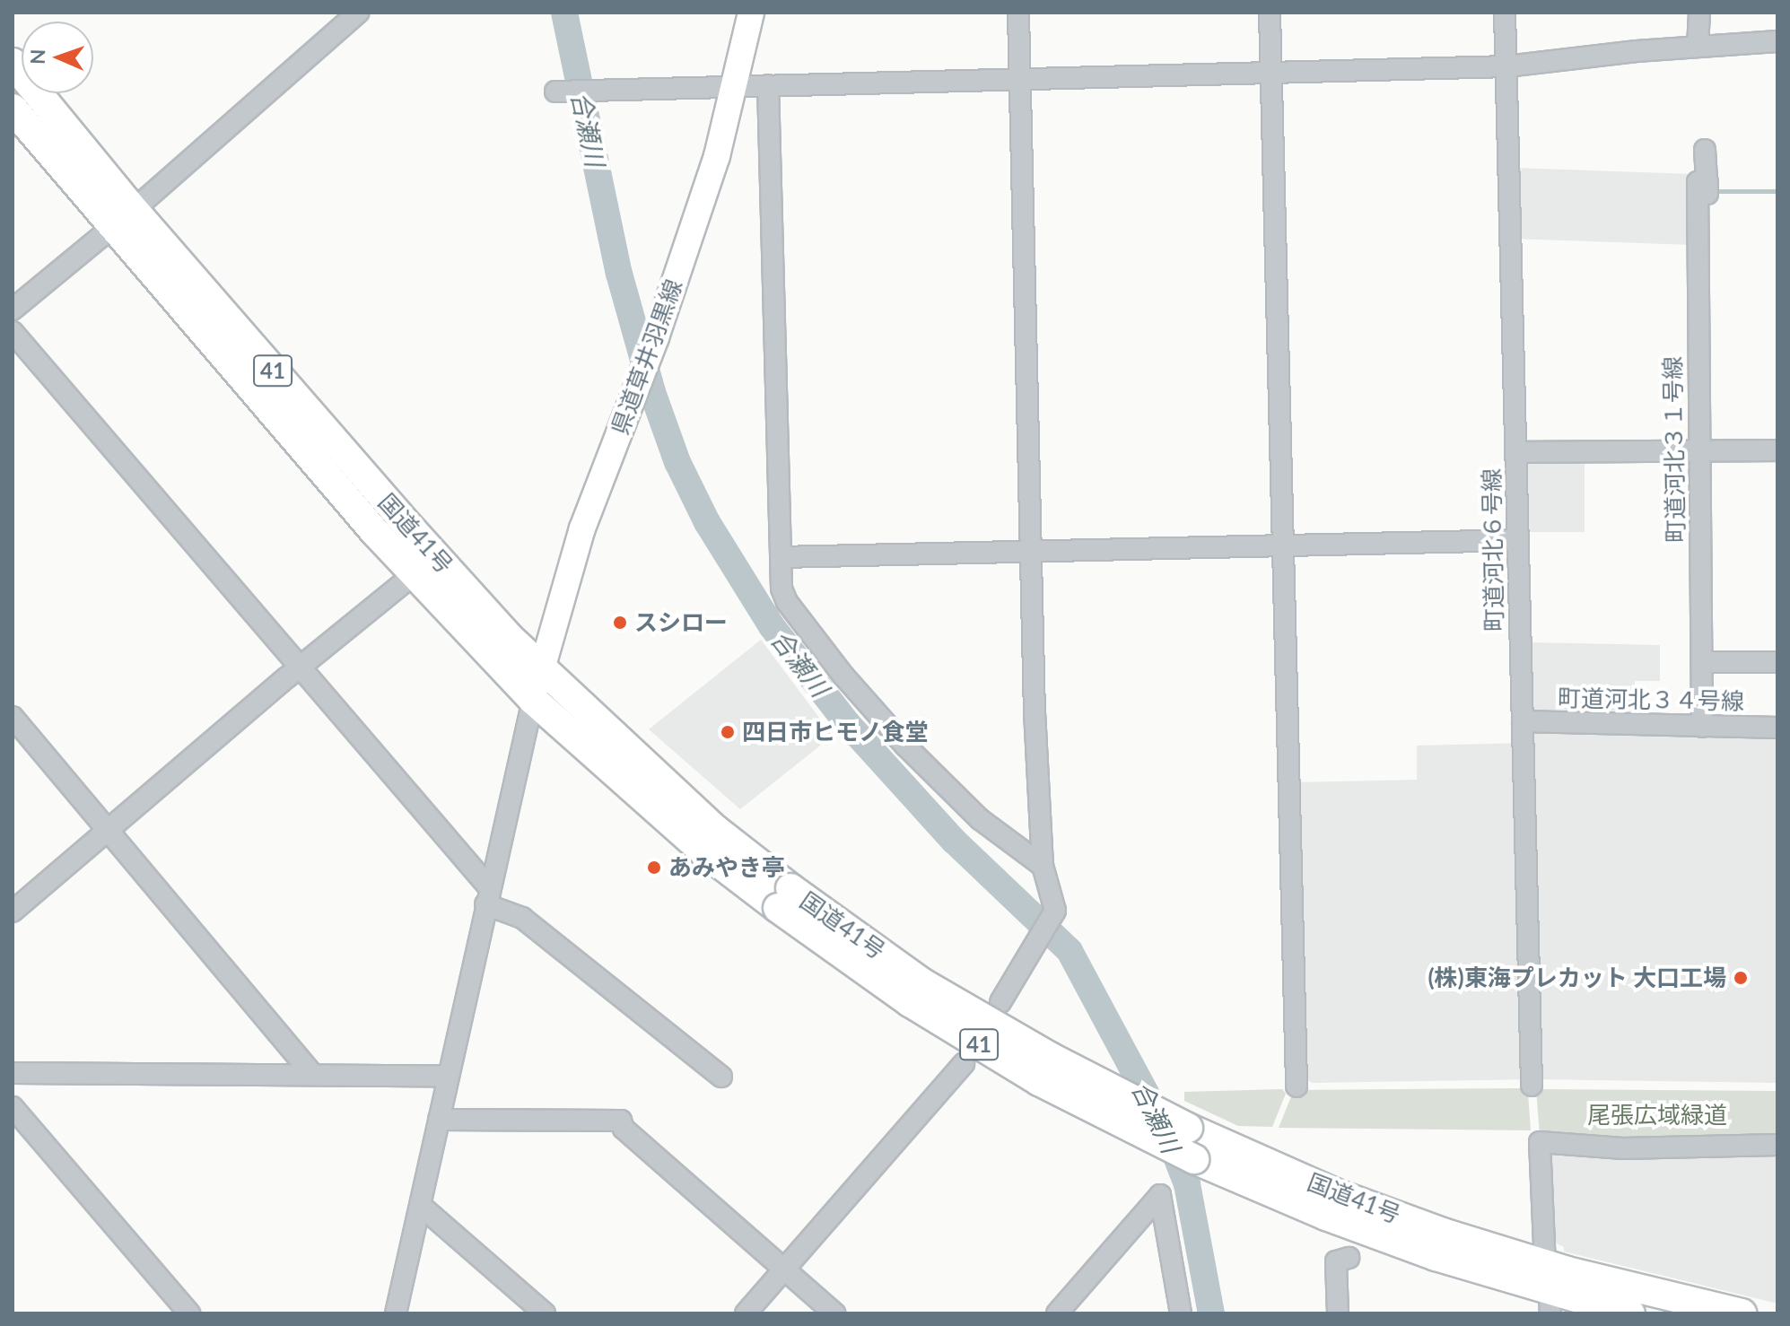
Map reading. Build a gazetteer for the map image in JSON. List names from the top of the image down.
{
  "streets": {
    "highway": ["41", "国道41号"],
    "main road": ["県道草井羽黒線"],
    "street": ["町道河北３１号線", "町道河北６号線", "町道河北３４号線"]
  },
  "crossings": [
    ["県道草井羽黒線", "国道41号"],
    ["町道河北３１号線", "町道河北３４号線"],
    ["町道河北６号線", "町道河北３４号線"]
  ],
  "water": ["合瀬川"],
  "parks": ["尾張広域緑道"],
  "places": [
    "スシロー",
    "四日市ヒモノ食堂",
    "あみやき亭",
    "(株)東海プレカット 大口工場"
  ],
  "north": "left"
}
